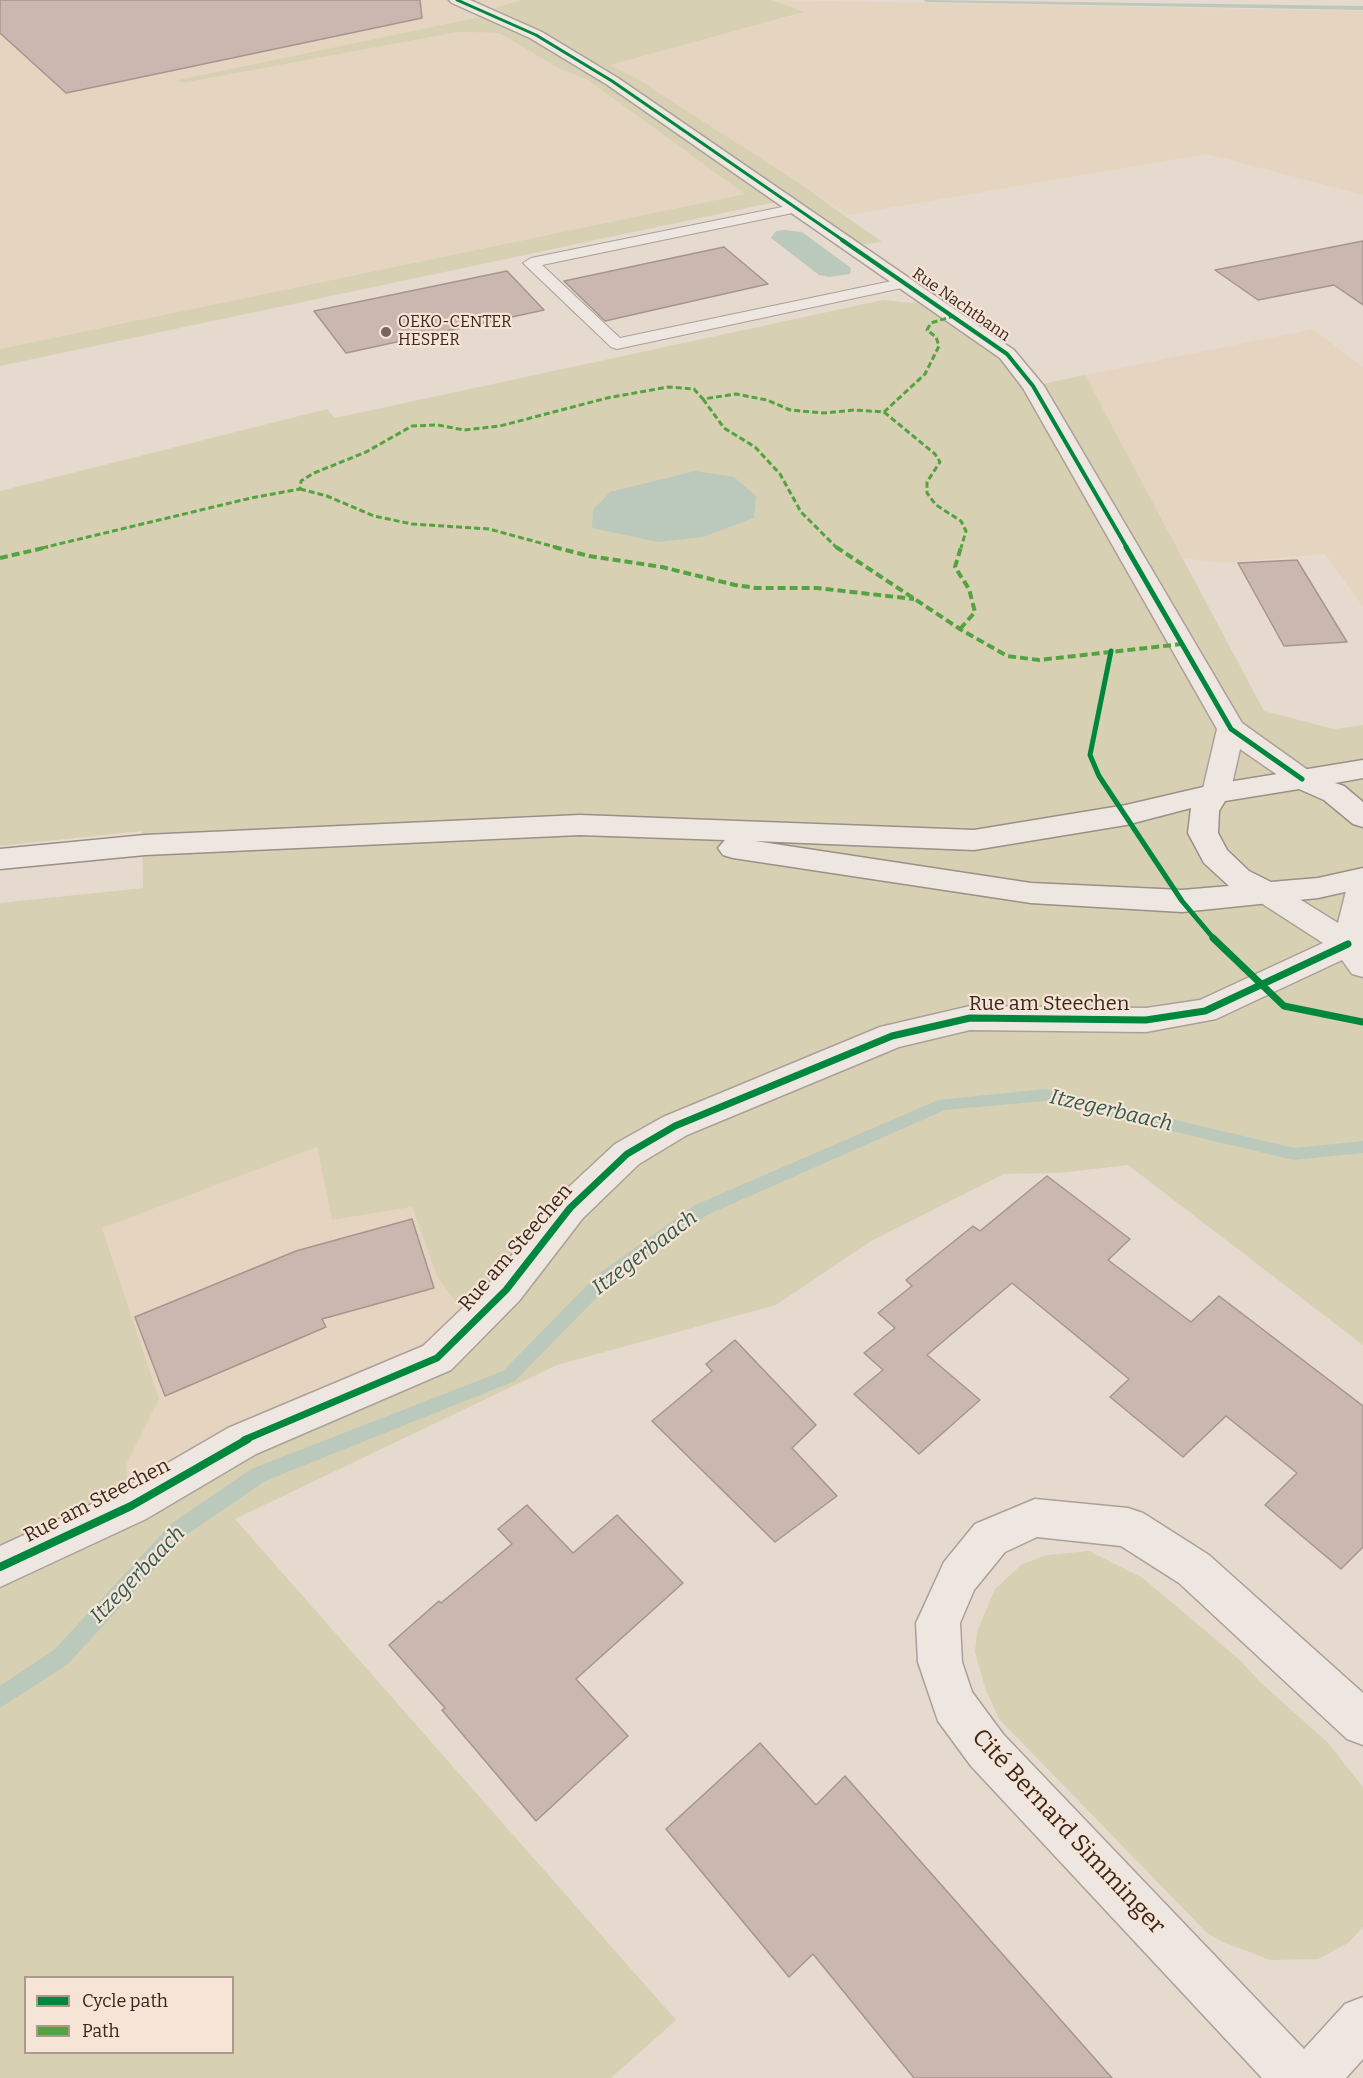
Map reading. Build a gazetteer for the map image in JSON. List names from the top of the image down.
{
  "streets": {
    "street": ["Rue Nachtbann", "Rue am Steechen", "Cité Bernard Simminger"]
  },
  "water": ["Itzegerbaach"],
  "places": ["OEKO-CENTER HESPER"],
  "legend": ["Cycle path", "Path"]
}
